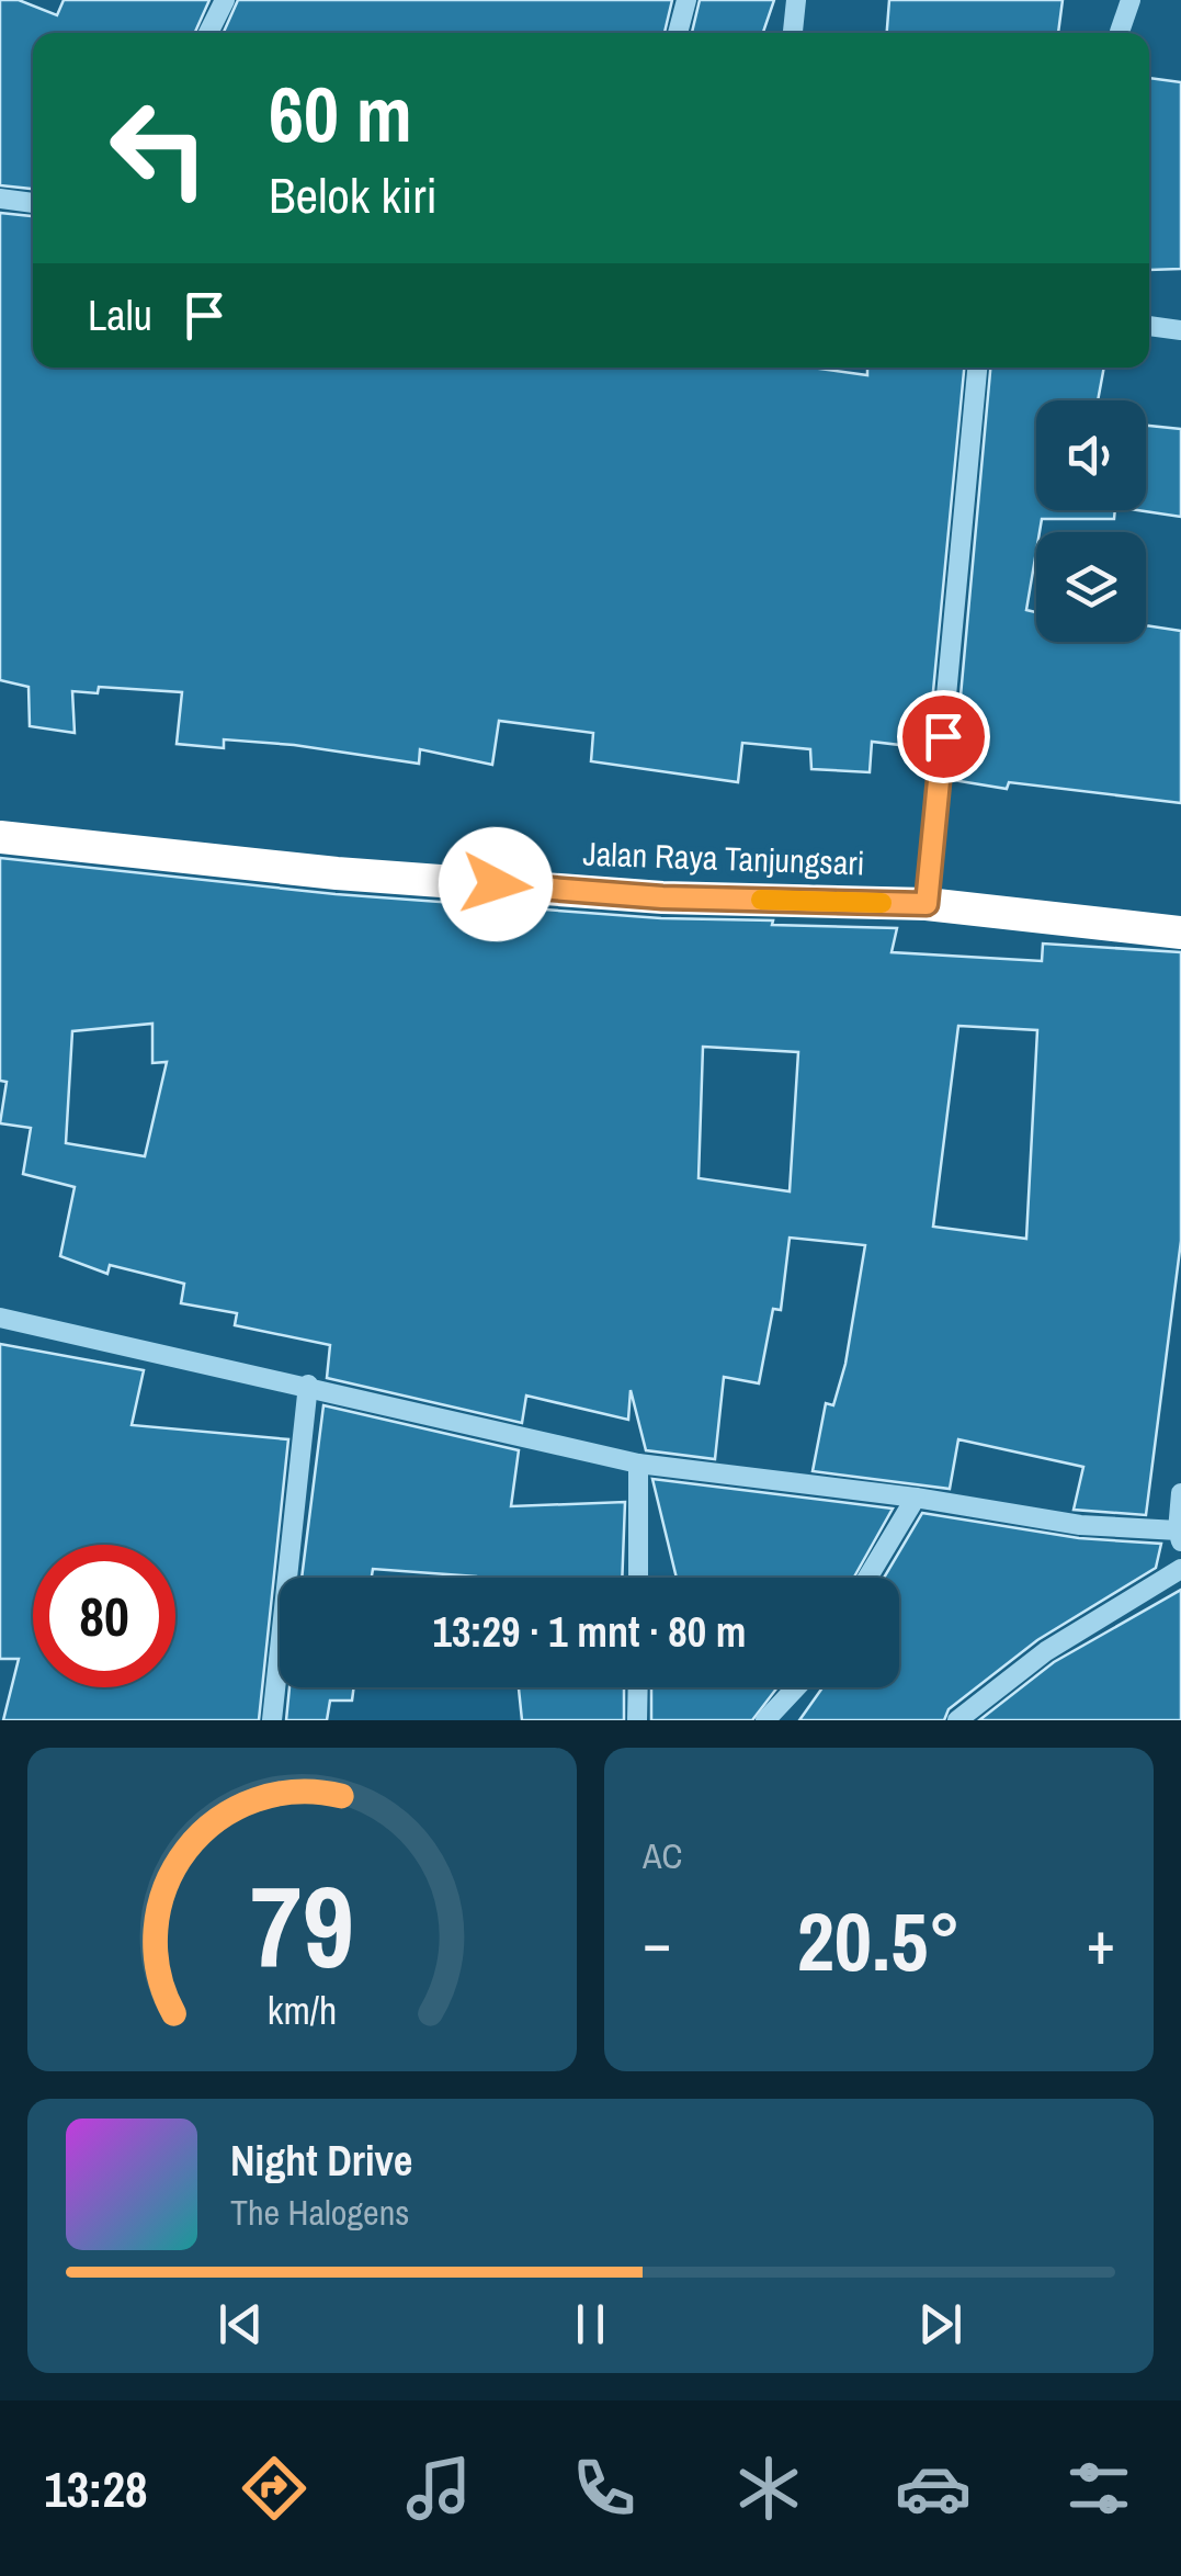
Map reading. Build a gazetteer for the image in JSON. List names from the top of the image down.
{
  "streets": {
    "highway": ["Jalan Raya Tanjungsari"]
  },
  "page": {
    "turn": ["60 m", "Belok kiri"],
    "then": "Lalu",
    "limit": "80",
    "trip": "13:29 · 1 mnt · 80 m",
    "tile": "AC",
    "heat": ["−", "20.5°", "+"],
    "song": ["Night Drive", "The Halogens"],
    "tabs": "13:28",
    "gauge": ["79", "km/h"]
  }
}
